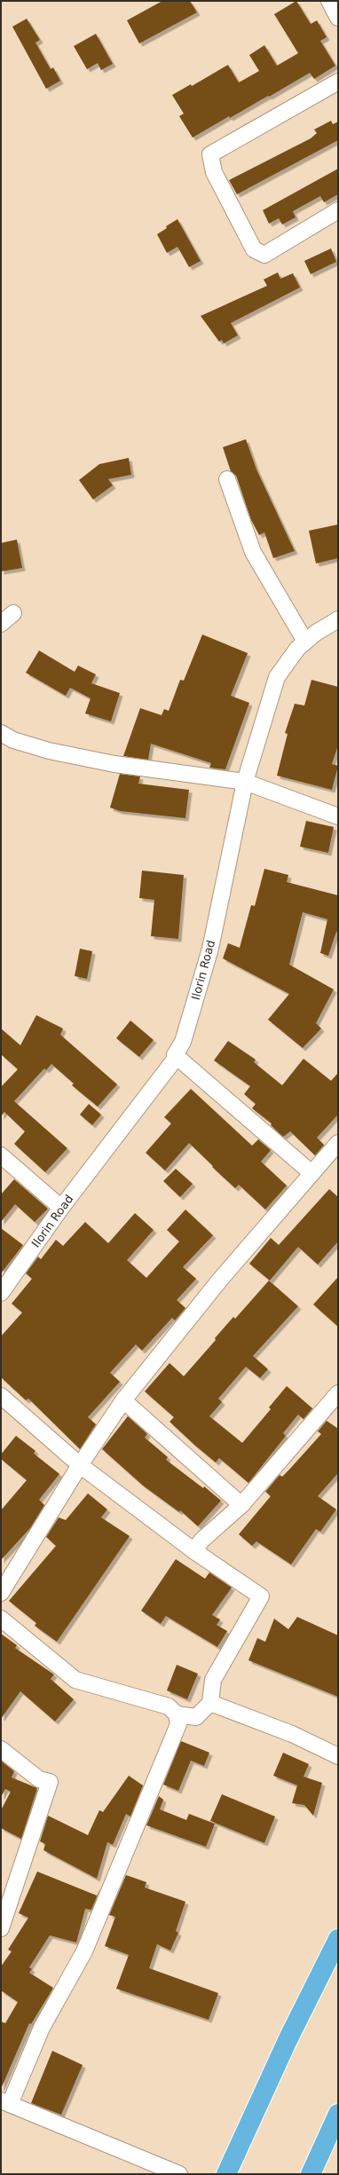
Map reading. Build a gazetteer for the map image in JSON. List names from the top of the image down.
{
  "streets": {
    "street": ["Ilorin Road"]
  }
}
